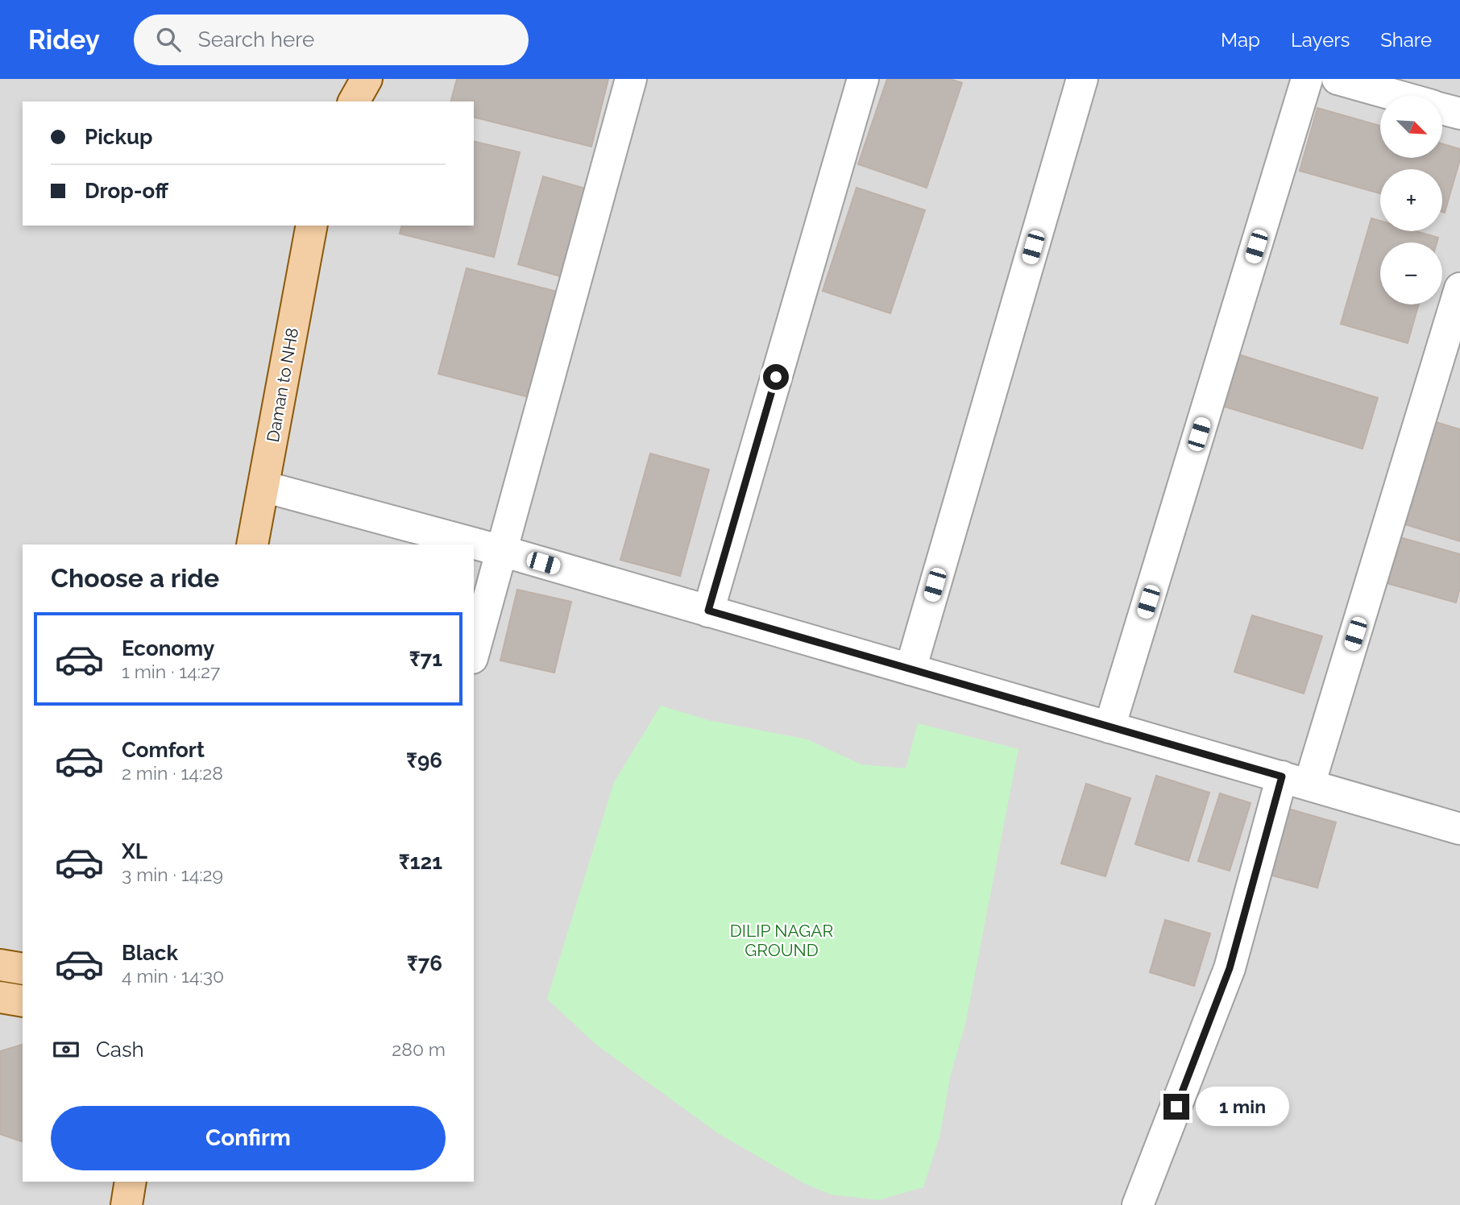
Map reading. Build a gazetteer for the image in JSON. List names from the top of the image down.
{
  "streets": {
    "main road": ["Daman to NH8"]
  },
  "parks": ["DILIP NAGAR GROUND"],
  "north": "bottom right",
  "page": {
    "header": "Ridey",
    "search": "Search here",
    "nav": ["Map", "Layers", "Share"],
    "map_buttons": ["+", "−"],
    "banner": ["Pickup", "Drop-off"],
    "heading": "Choose a ride",
    "list": [
      {
        "name": "Economy",
        "note": "1 min · 14:27",
        "value": "₹71"
      },
      {
        "name": "Comfort",
        "note": "2 min · 14:28",
        "value": "₹96"
      },
      {
        "name": "XL",
        "note": "3 min · 14:29",
        "value": "₹121"
      },
      {
        "name": "Black",
        "note": "4 min · 14:30",
        "value": "₹76"
      }
    ],
    "pay": ["Cash", "280 m"],
    "bubble": "1 min",
    "buttons": "Confirm"
  }
}
